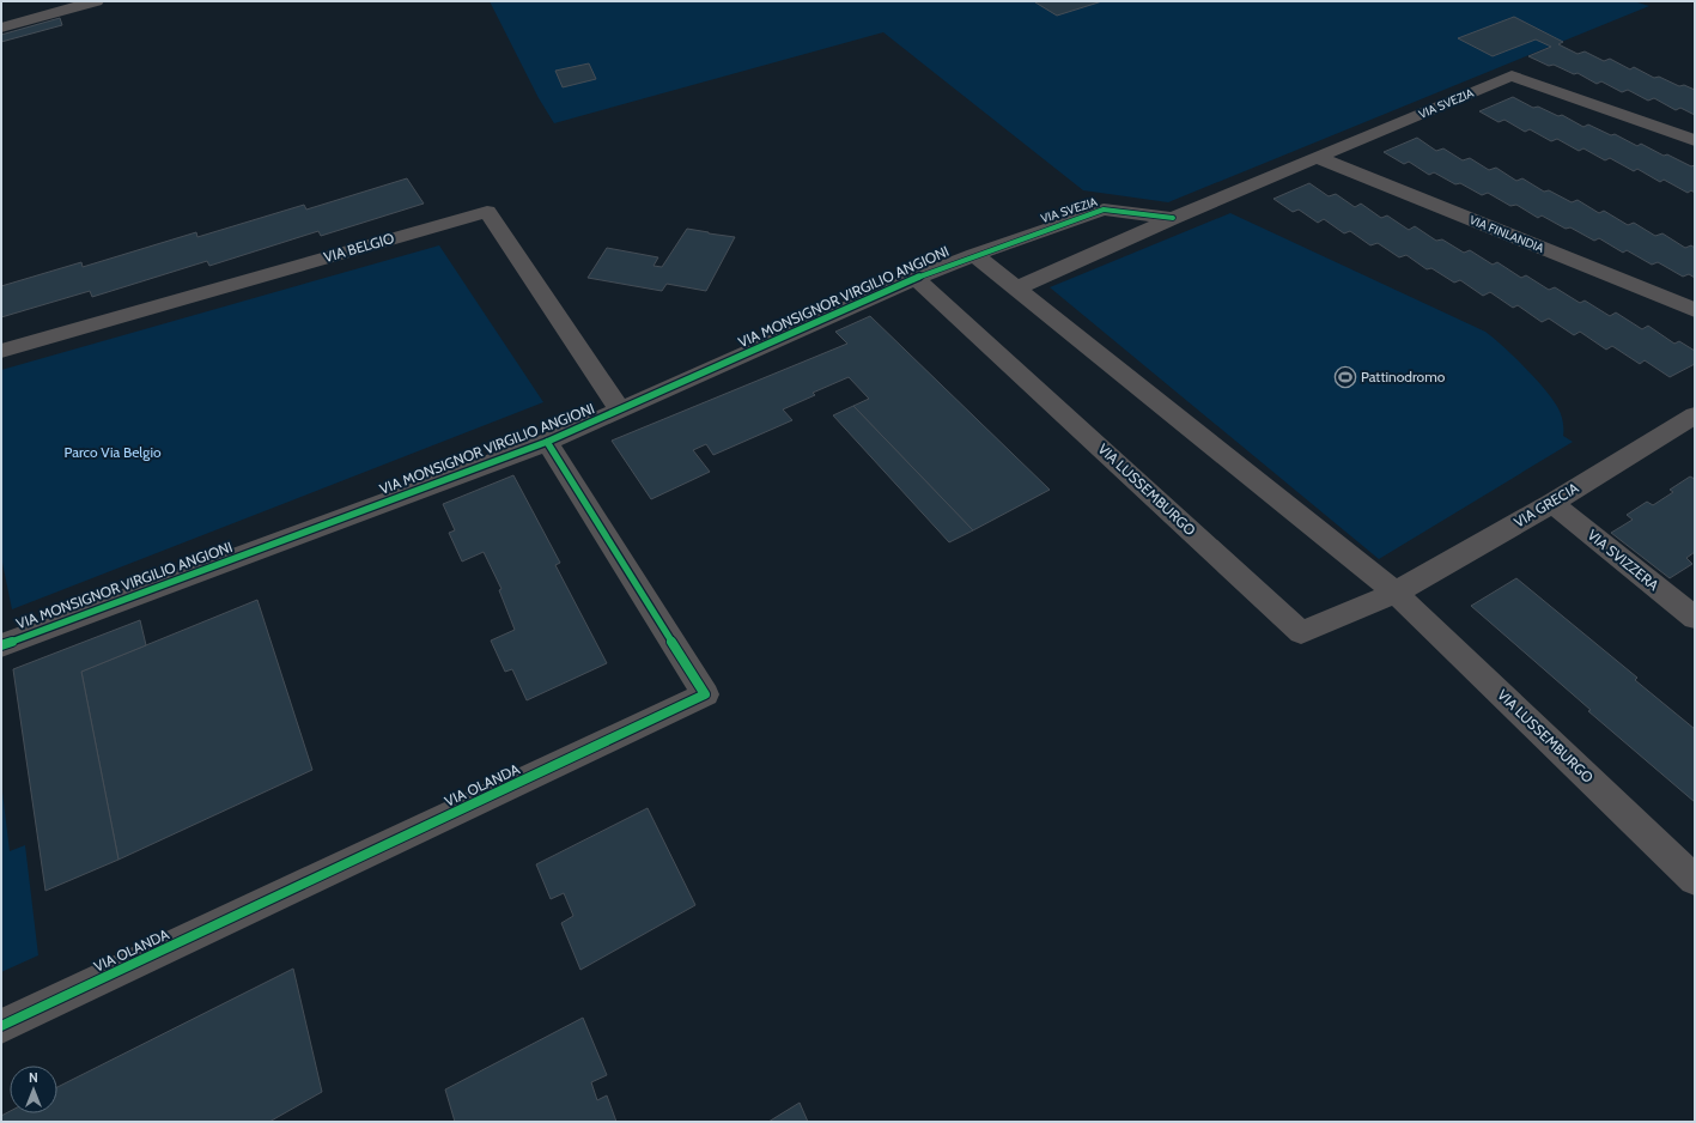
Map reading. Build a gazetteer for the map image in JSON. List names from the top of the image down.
{
  "streets": {
    "street": [
      "VIA SVEZIA",
      "VIA FINLANDIA",
      "VIA BELGIO",
      "VIA MONSIGNOR VIRGILIO ANGIONI",
      "VIA LUSSEMBURGO",
      "VIA GRECIA",
      "VIA SVIZZERA",
      "VIA OLANDA"
    ]
  },
  "crossings": [
    ["VIA SVEZIA", "VIA FINLANDIA"],
    ["VIA SVEZIA", "VIA MONSIGNOR VIRGILIO ANGIONI"],
    ["VIA SVEZIA", "VIA LUSSEMBURGO"],
    ["VIA BELGIO", "VIA MONSIGNOR VIRGILIO ANGIONI"],
    ["VIA MONSIGNOR VIRGILIO ANGIONI", "VIA LUSSEMBURGO"],
    ["VIA MONSIGNOR VIRGILIO ANGIONI", "VIA OLANDA"],
    ["VIA LUSSEMBURGO", "VIA GRECIA"],
    ["VIA GRECIA", "VIA SVIZZERA"]
  ],
  "parks": ["Parco Via Belgio"],
  "places": {
    "sports": ["Pattinodromo"]
  },
  "north": "top"
}
